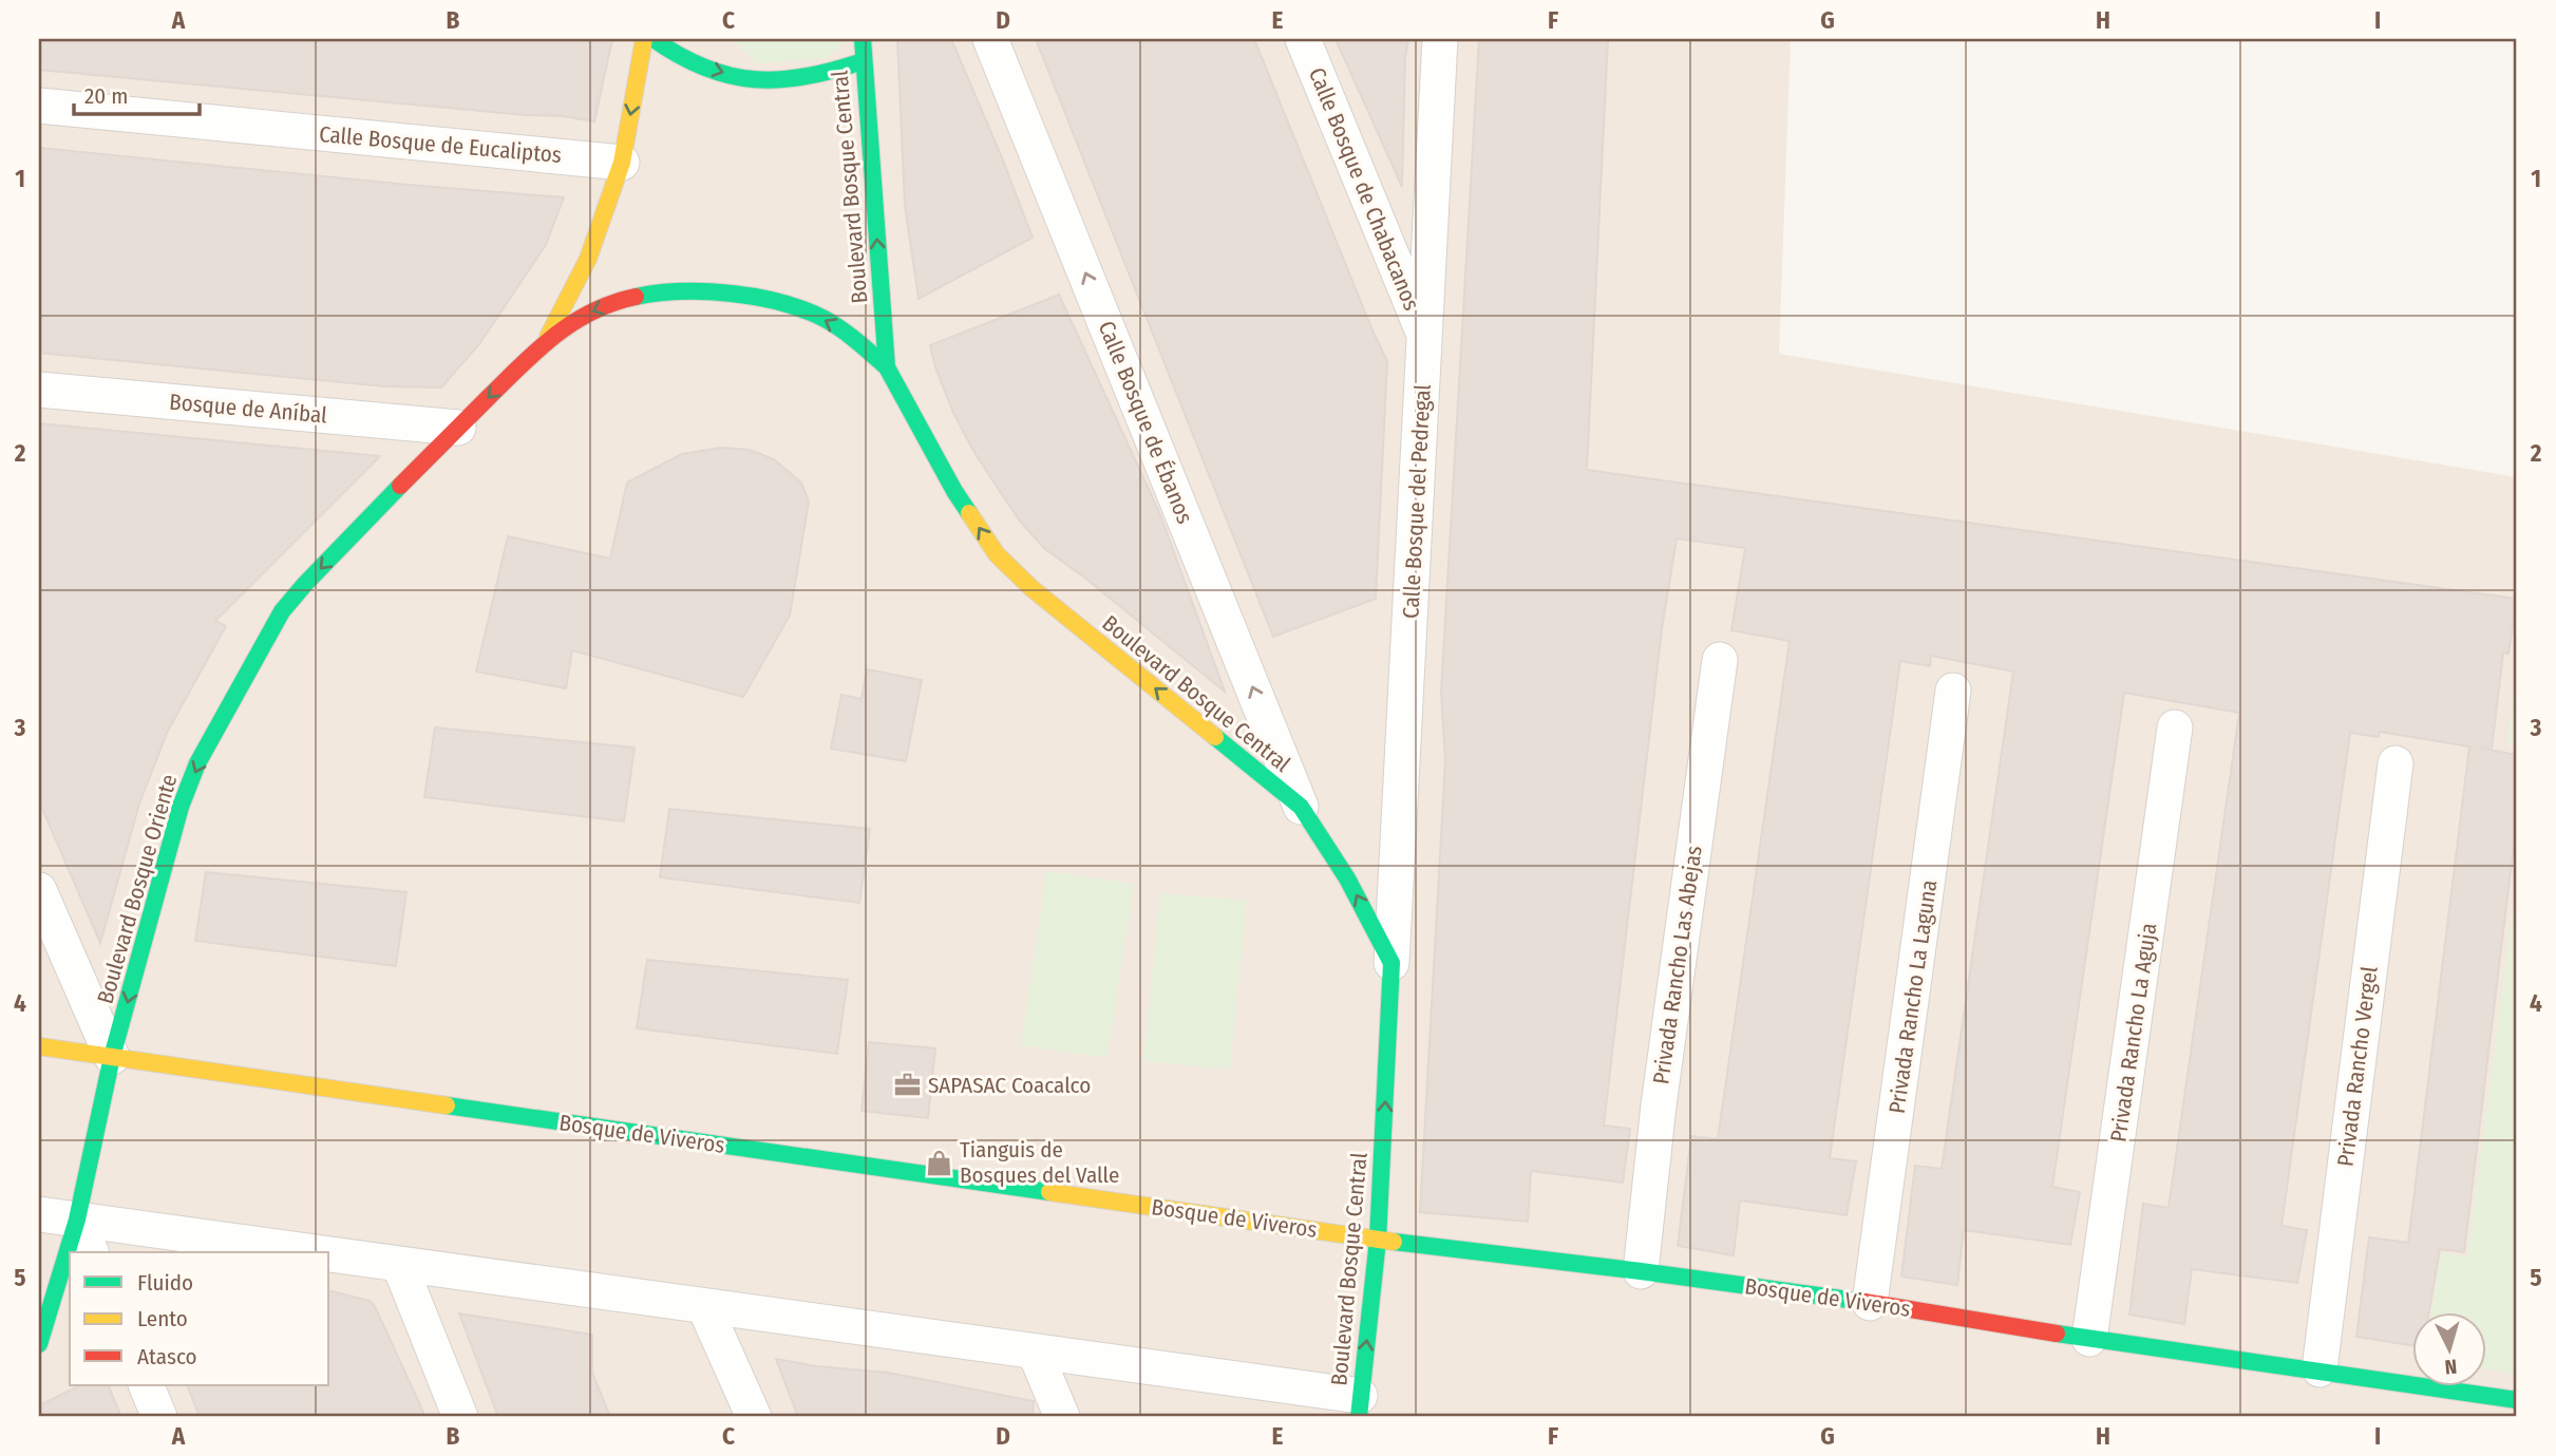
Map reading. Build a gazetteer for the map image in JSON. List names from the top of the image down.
{
  "streets": {
    "street": [
      "Calle Bosque de Eucaliptos",
      "Boulevard Bosque Central",
      "Calle Bosque de Chabacanos",
      "Bosque de Aníbal",
      "Calle Bosque de Ébanos",
      "Calle Bosque del Pedregal",
      "Boulevard Bosque Oriente",
      "Privada Rancho Las Abejas",
      "Privada Rancho La Laguna",
      "Privada Rancho La Aguja",
      "Privada Rancho Vergel",
      "Bosque de Viveros"
    ]
  },
  "crossings": [
    ["Boulevard Bosque Central", "Calle Bosque de Ébanos"],
    ["Boulevard Bosque Central", "Calle Bosque del Pedregal"],
    ["Boulevard Bosque Central", "Bosque de Viveros"],
    ["Calle Bosque de Chabacanos", "Calle Bosque del Pedregal"],
    ["Bosque de Aníbal", "Boulevard Bosque Oriente"],
    ["Boulevard Bosque Oriente", "Bosque de Viveros"],
    ["Privada Rancho Las Abejas", "Bosque de Viveros"],
    ["Privada Rancho La Laguna", "Bosque de Viveros"],
    ["Privada Rancho La Aguja", "Bosque de Viveros"],
    ["Privada Rancho Vergel", "Bosque de Viveros"]
  ],
  "one_way": ["Boulevard Bosque Central", "Calle Bosque de Ébanos", "Boulevard Bosque Oriente"],
  "places": {
    "office": ["SAPASAC Coacalco"],
    "shop": ["Tianguis de Bosques del Valle"]
  },
  "legend": ["Fluido", "Lento", "Atasco"],
  "scale_bar": "20 m",
  "north": "bottom",
  "grid": {
    "columns": [
      "A",
      "B",
      "C",
      "D",
      "E",
      "F",
      "G",
      "H",
      "I"
    ],
    "rows": [
      "1",
      "2",
      "3",
      "4",
      "5"
    ]
  }
}
